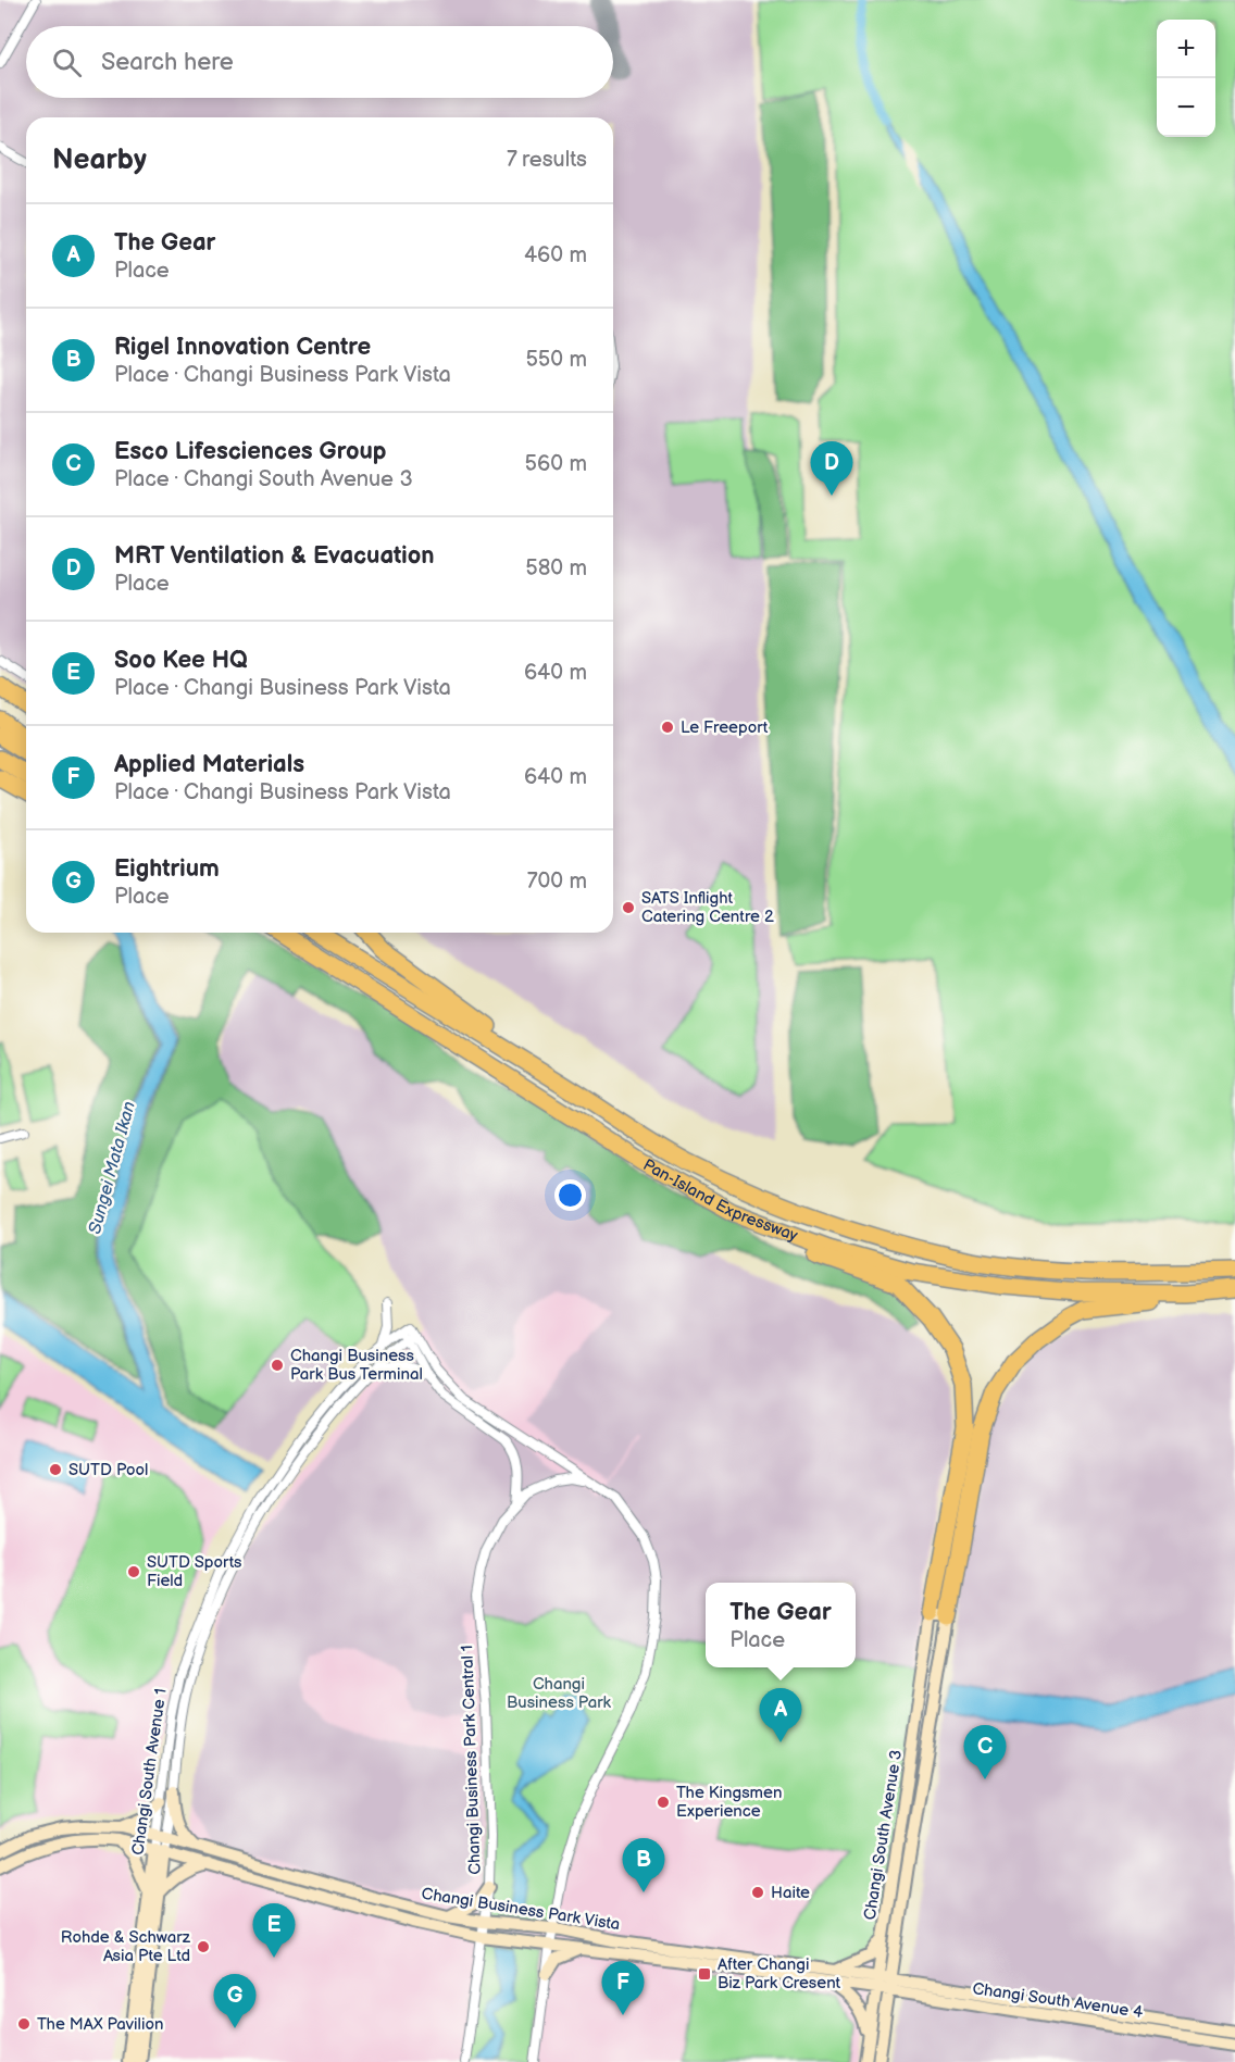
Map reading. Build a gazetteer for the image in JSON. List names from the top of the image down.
{
  "streets": {
    "highway": ["Pan-Island Expressway"],
    "main road": [
      "Changi South Avenue 1",
      "Changi South Avenue 3",
      "Changi Business Park Vista",
      "Changi South Avenue 4"
    ],
    "street": ["Changi Business Park Central 1"]
  },
  "crossings": [
    ["Changi Business Park Central 1", "Changi Business Park Vista"],
    ["Changi South Avenue 1", "Changi Business Park Vista"],
    ["Changi South Avenue 3", "Changi Business Park Vista"],
    ["Changi South Avenue 3", "Changi South Avenue 4"],
    ["Changi Business Park Vista", "Changi South Avenue 4"]
  ],
  "water": ["Sungei Mata Ikan"],
  "parks": ["Changi Business Park"],
  "places": {
    "other": [
      "Le Freeport",
      "SATS Inflight Catering Centre 2",
      "Changi Business Park Bus Terminal",
      "SUTD Pool",
      "SUTD Sports Field",
      "The Kingsmen Experience",
      "Haite",
      "Rohde & Schwarz Asia Pte Ltd",
      "The MAX Pavilion"
    ],
    "transit": ["After Changi Biz Park Cresent"]
  },
  "page": {
    "map_buttons": ["+", "−"],
    "search": "Search here",
    "heading": ["Nearby", "7 results"],
    "list": [
      {
        "mark": "A",
        "name": "The Gear",
        "note": "Place",
        "value": "460 m"
      },
      {
        "mark": "B",
        "name": "Rigel Innovation Centre",
        "note": "Place · Changi Business Park Vista",
        "value": "550 m"
      },
      {
        "mark": "C",
        "name": "Esco Lifesciences Group",
        "note": "Place · Changi South Avenue 3",
        "value": "560 m"
      },
      {
        "mark": "D",
        "name": "MRT Ventilation & Evacuation",
        "note": "Place",
        "value": "580 m"
      },
      {
        "mark": "E",
        "name": "Soo Kee HQ",
        "note": "Place · Changi Business Park Vista",
        "value": "640 m"
      },
      {
        "mark": "F",
        "name": "Applied Materials",
        "note": "Place · Changi Business Park Vista",
        "value": "640 m"
      },
      {
        "mark": "G",
        "name": "Eightrium",
        "note": "Place",
        "value": "700 m"
      }
    ],
    "pins": [
      "D",
      "A",
      "C",
      "B",
      "E",
      "F",
      "G"
    ],
    "popup": ["The Gear", "Place"]
  }
}
